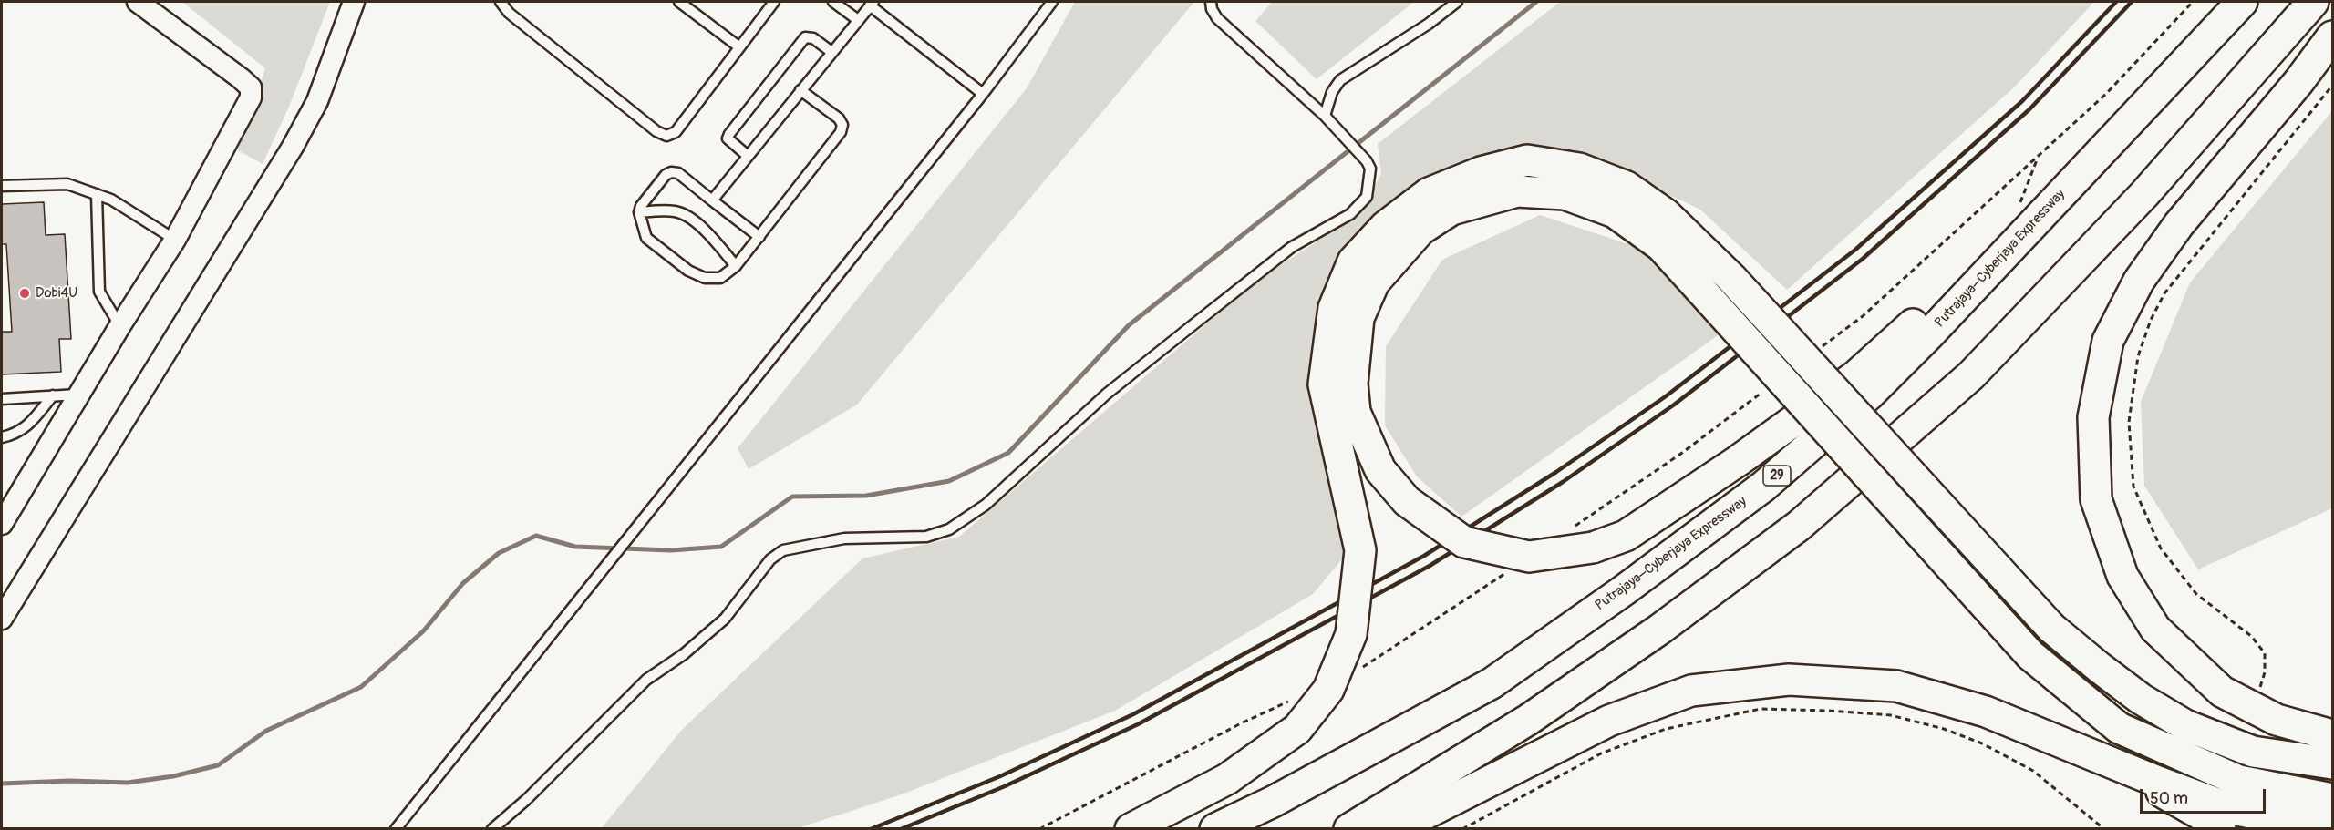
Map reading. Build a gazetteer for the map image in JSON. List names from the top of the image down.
{
  "streets": {
    "main road": ["Putrajaya–Cyberjaya Expressway", "29"]
  },
  "places": ["Dobi4U"],
  "scale_bar": "50 m"
}
